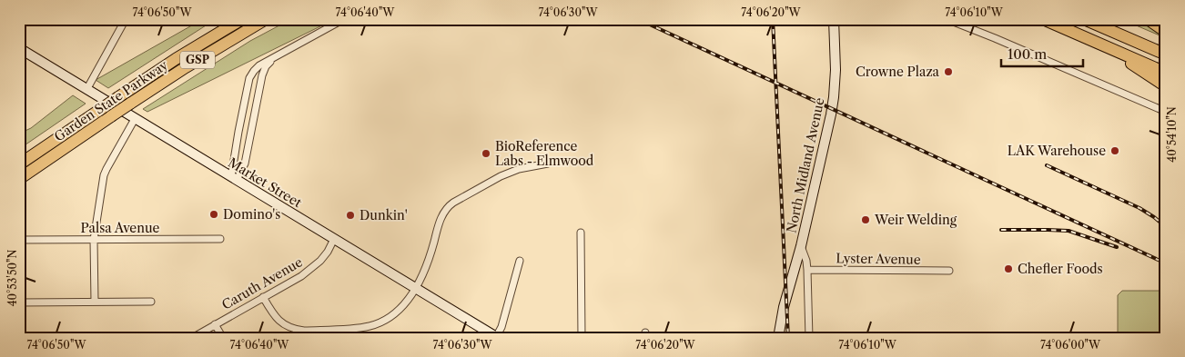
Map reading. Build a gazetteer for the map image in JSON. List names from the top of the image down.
{
  "streets": {
    "highway": ["GSP", "Garden State Parkway"],
    "main road": ["North Midland Avenue", "Market Street"],
    "street": ["Palsa Avenue", "Lyster Avenue", "Caruth Avenue"]
  },
  "crossings": [
    ["Market Street", "Caruth Avenue"]
  ],
  "places": [
    "Crowne Plaza",
    "LAK Warehouse",
    "BioReference Labs - Elmwood",
    "Domino's",
    "Dunkin'",
    "Weir Welding",
    "Chefler Foods"
  ],
  "scale_bar": "100 m",
  "coordinates": [
    "74°06'50\"W",
    "74°06'40\"W",
    "74°06'30\"W",
    "74°06'20\"W",
    "74°06'10\"W",
    "40°54'10\"N",
    "40°53'50\"N",
    "74°06'00\"W"
  ]
}
